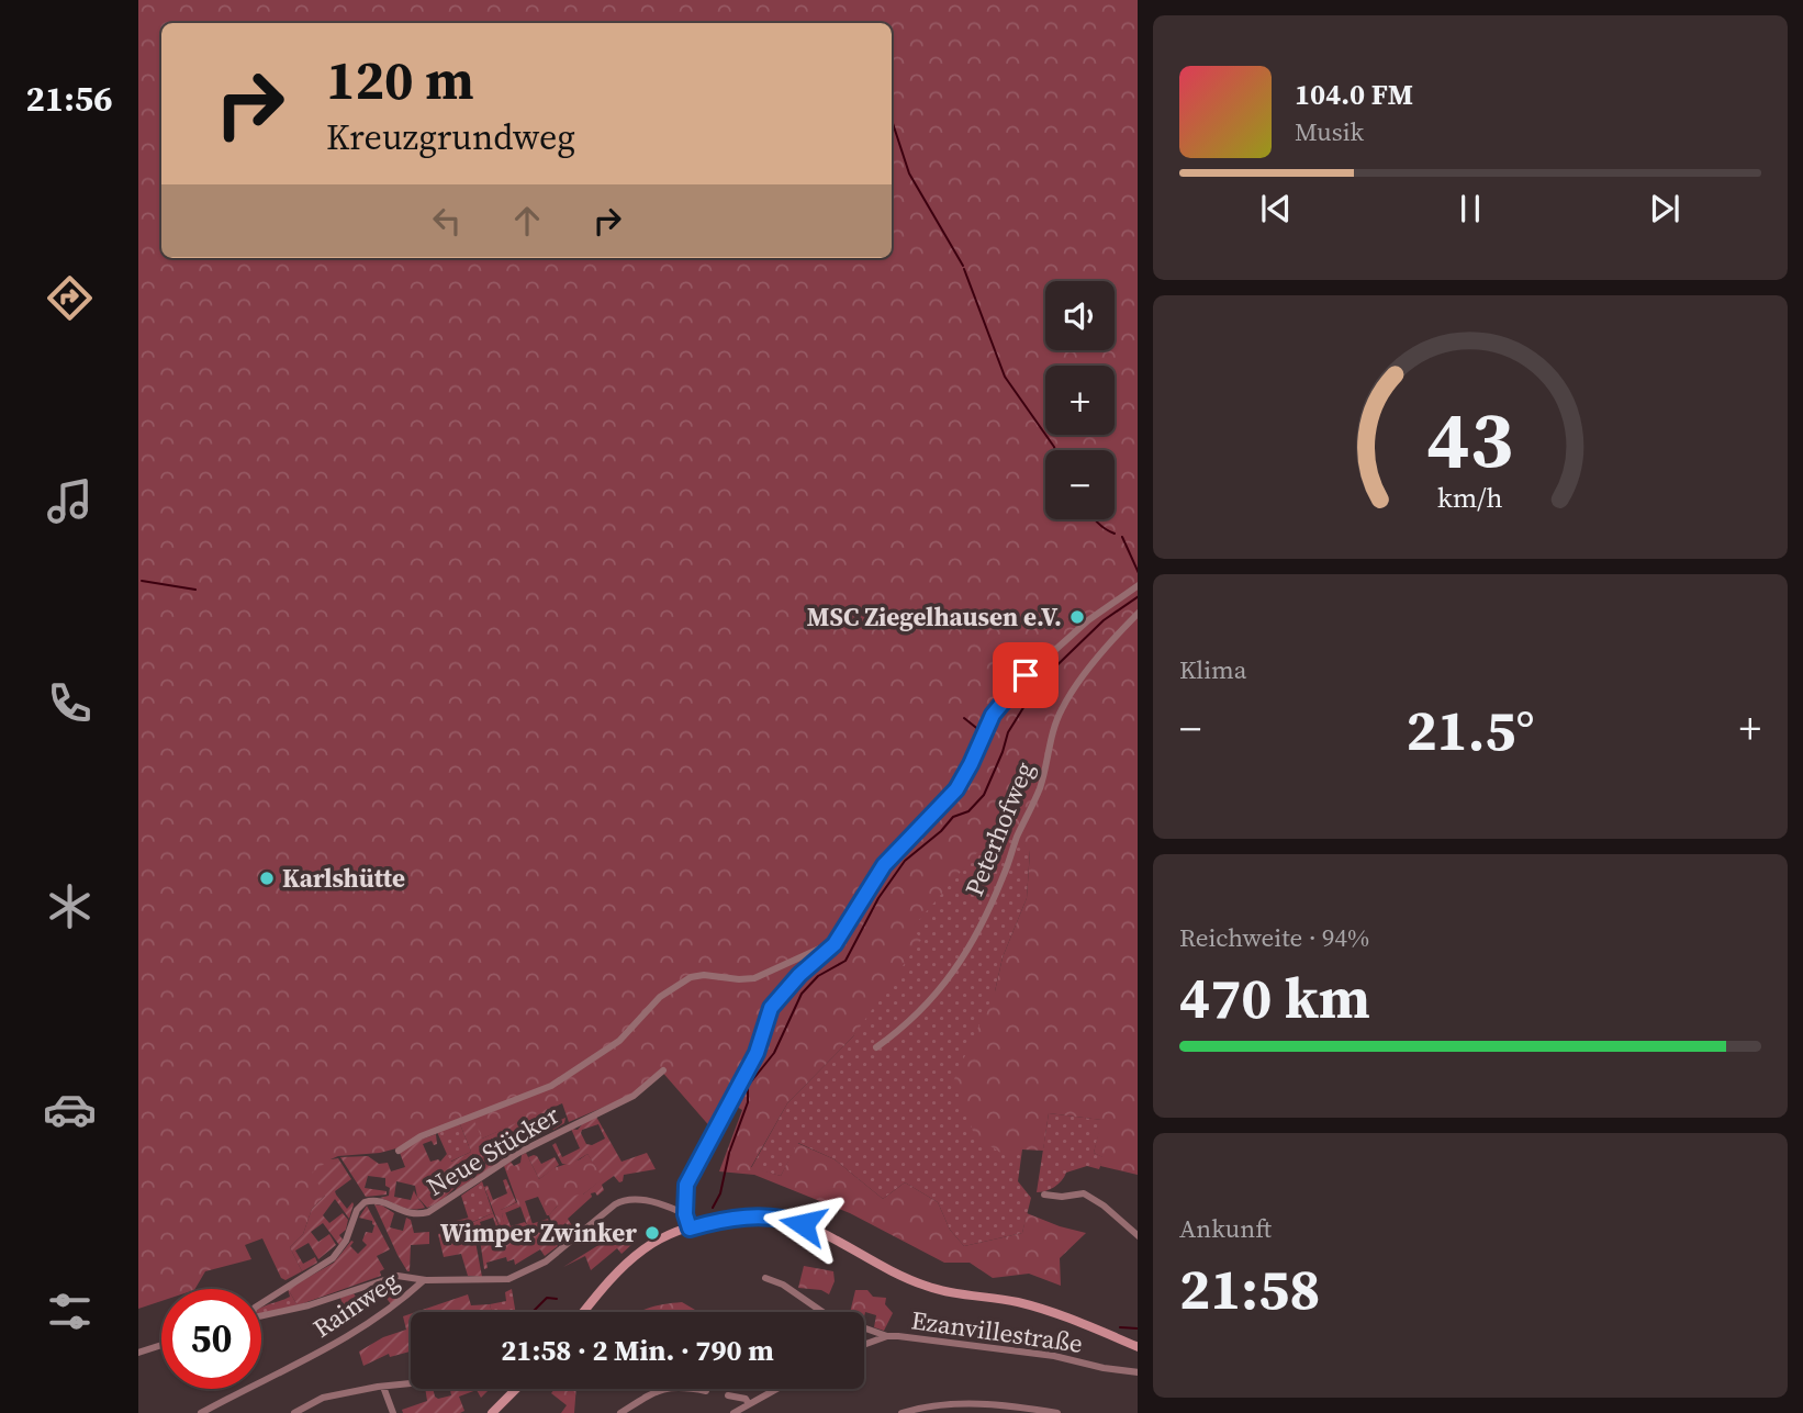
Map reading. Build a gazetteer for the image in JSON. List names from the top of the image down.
{
  "streets": {
    "street": [
      "Peterhofweg",
      "Neue Stücker",
      "Rainweg",
      "Ezanvillestraße"
    ]
  },
  "places": ["MSC Ziegelhausen e.V.", "Karlshütte", "Wimper Zwinker"],
  "page": {
    "tabs": "21:56",
    "turn": ["120 m", "Kreuzgrundweg"],
    "song": ["104.0 FM", "Musik"],
    "map_buttons": ["+", "−"],
    "tile": [
      "Klima",
      ["Reichweite · 94%", "470 km"],
      ["Ankunft", "21:58"]
    ],
    "heat": ["−", "21.5°", "+"],
    "limit": "50",
    "trip": "21:58 · 2 Min. · 790 m",
    "gauge": ["43", "km/h"]
  }
}
